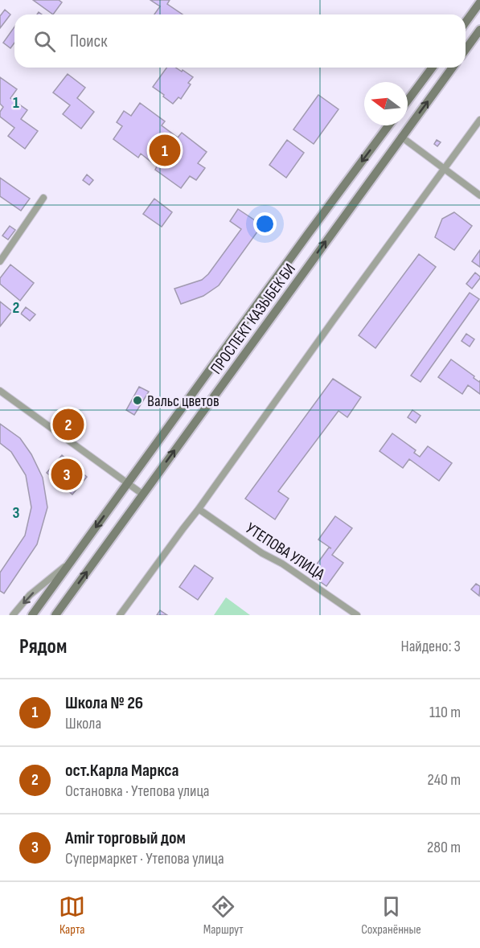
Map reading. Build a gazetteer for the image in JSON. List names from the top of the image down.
{
  "streets": {
    "street": ["ПРОСПЕКТ КАЗЫБЕК БИ", "УТЕПОВА УЛИЦА"]
  },
  "places": ["Вальс цветов"],
  "north": "left",
  "page": {
    "search": "Поиск",
    "pins": ["1", "2", "3"],
    "heading": ["Рядом", "Найдено: 3"],
    "list": [
      {
        "mark": "1",
        "name": "Школа № 26",
        "note": "Школа",
        "value": "110 m"
      },
      {
        "mark": "2",
        "name": "ост.Карла Маркса",
        "note": "Остановка · Утепова улица",
        "value": "240 m"
      },
      {
        "mark": "3",
        "name": "Amir торговый дом",
        "note": "Супермаркет · Утепова улица",
        "value": "280 m"
      }
    ],
    "nav": ["Карта", "Маршрут", "Сохранённые"]
  },
  "grid": {
    "rows": ["1", "2", "3"]
  }
}
